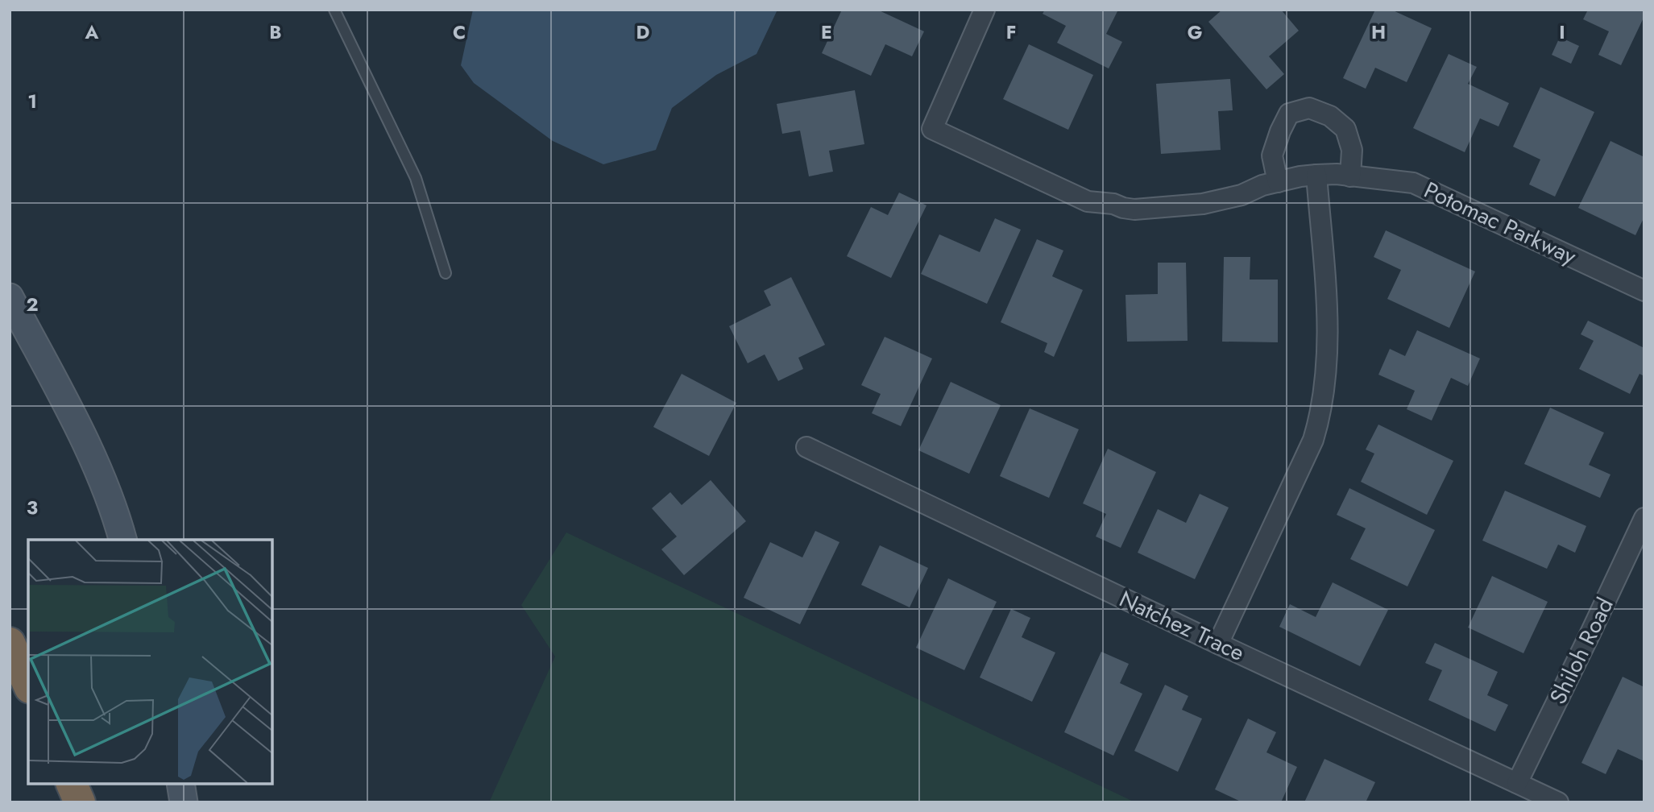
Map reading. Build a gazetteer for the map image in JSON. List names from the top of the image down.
{
  "streets": {
    "street": ["Potomac Parkway", "Natchez Trace", "Shiloh Road"]
  },
  "crossings": [
    ["Natchez Trace", "Shiloh Road"]
  ],
  "grid": {
    "columns": [
      "A",
      "B",
      "C",
      "D",
      "E",
      "F",
      "G",
      "H",
      "I"
    ],
    "rows": ["1", "2", "3"]
  }
}
